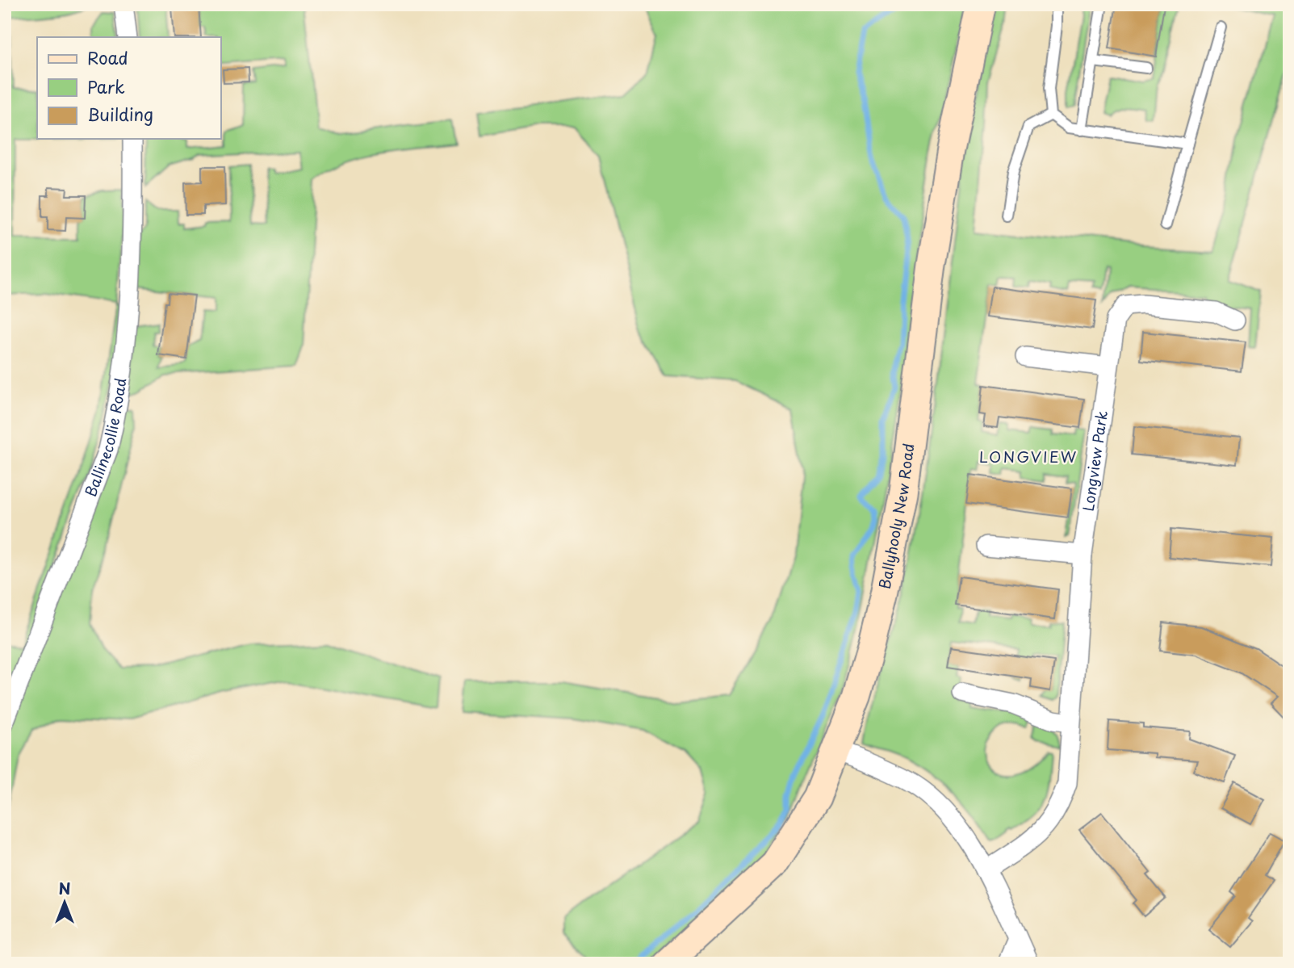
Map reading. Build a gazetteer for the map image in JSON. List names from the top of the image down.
{
  "streets": {
    "main road": ["Ballyhooly New Road"],
    "street": ["Ballinecollie Road", "Longview Park"]
  },
  "districts": ["LONGVIEW"],
  "legend": ["Road", "Park", "Building"],
  "north": "top"
}
